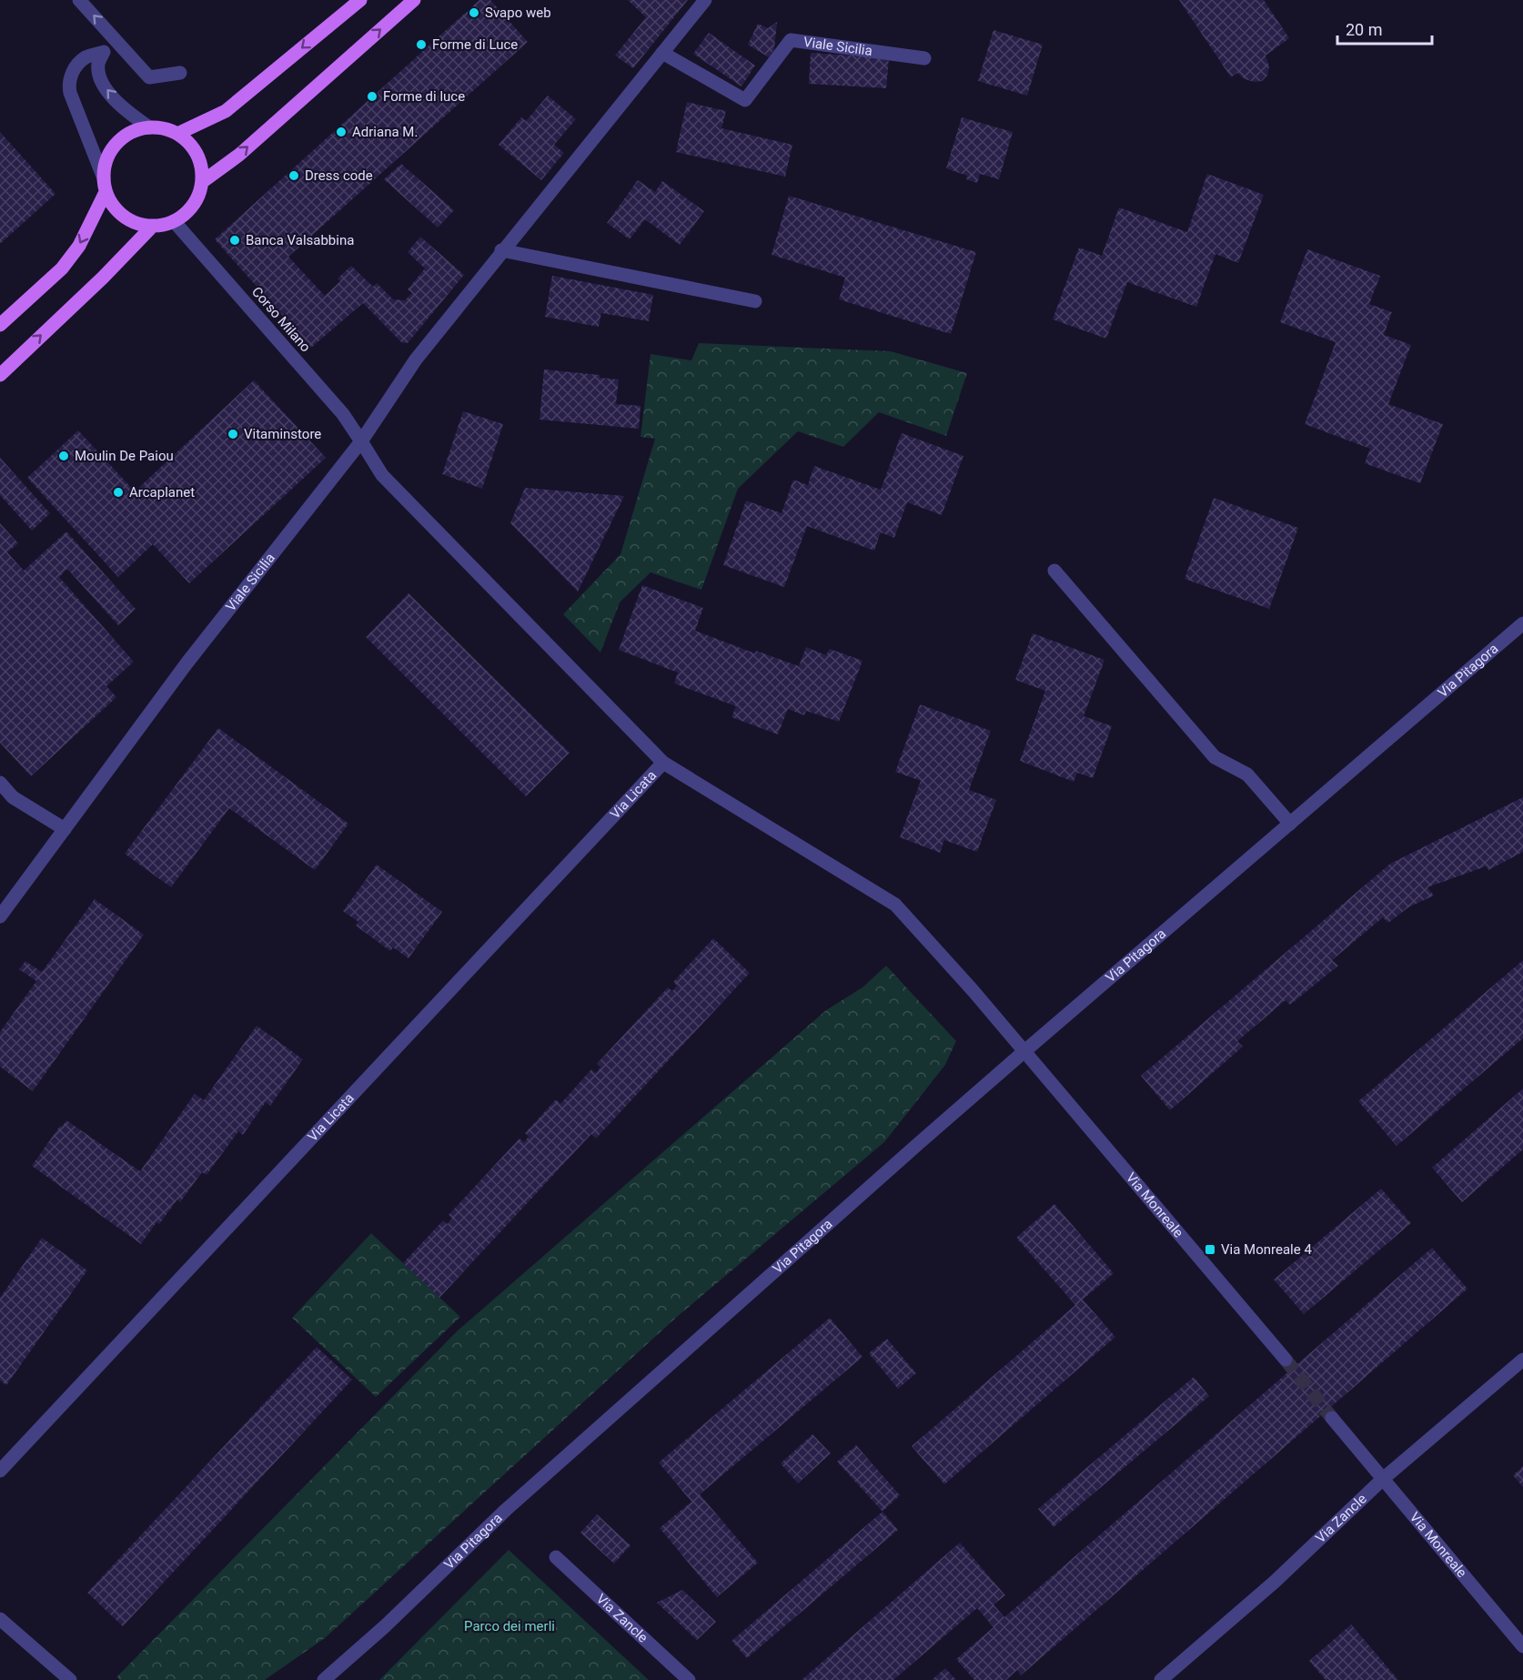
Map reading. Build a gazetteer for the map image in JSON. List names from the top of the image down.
{
  "streets": {
    "street": [
      "Viale Sicilia",
      "Corso Milano",
      "Via Pitagora",
      "Via Licata",
      "Via Monreale",
      "Via Zancle"
    ]
  },
  "crossings": [
    ["Viale Sicilia", "Corso Milano"],
    ["Viale Sicilia", "Via Licata"],
    ["Corso Milano", "Via Licata"],
    ["Via Pitagora", "Via Licata"],
    ["Via Pitagora", "Via Monreale"],
    ["Via Licata", "Via Monreale"],
    ["Via Monreale", "Via Zancle"]
  ],
  "parks": ["Parco dei merli"],
  "places": {
    "other": [
      "Svapo web",
      "Forme di Luce",
      "Forme di luce",
      "Adriana M.",
      "Dress code",
      "Banca Valsabbina",
      "Vitaminstore",
      "Moulin De Paiou",
      "Arcaplanet"
    ],
    "transit": ["Via Monreale 4"]
  },
  "scale_bar": "20 m"
}
